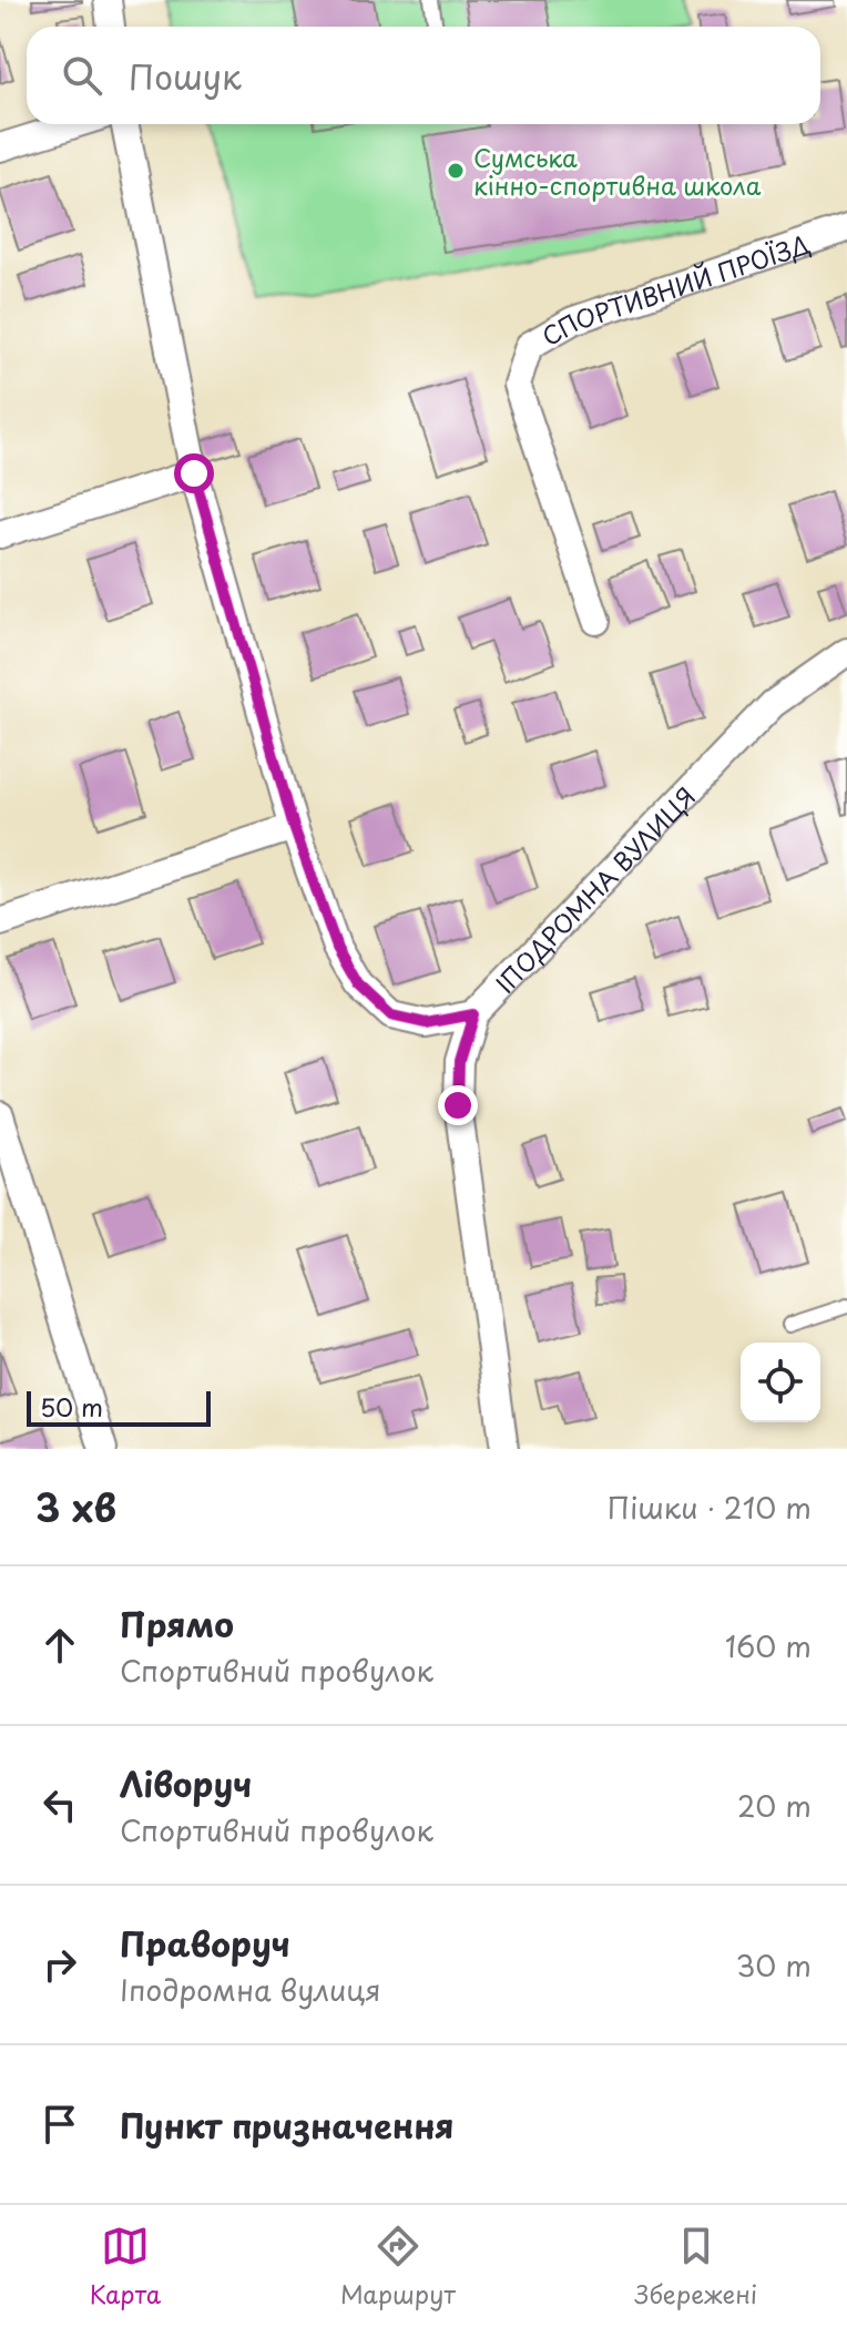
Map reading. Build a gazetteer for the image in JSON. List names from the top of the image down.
{
  "streets": {
    "street": ["СПОРТИВНИЙ ПРОЇЗД", "ІПОДРОМНА ВУЛИЦЯ"]
  },
  "places": ["Сумська кінно-спортивна школа"],
  "scale_bar": "50 m",
  "page": {
    "search": "Пошук",
    "scale": "50 m",
    "heading": ["3 хв", "Пішки · 210 m"],
    "list": [
      ["Прямо", "Спортивний провулок", "160 m"],
      ["Ліворуч", "Спортивний провулок", "20 m"],
      ["Праворуч", "Іподромна вулиця", "30 m"],
      "Пункт призначення"
    ],
    "nav": ["Карта", "Маршрут", "Збережені"]
  }
}
